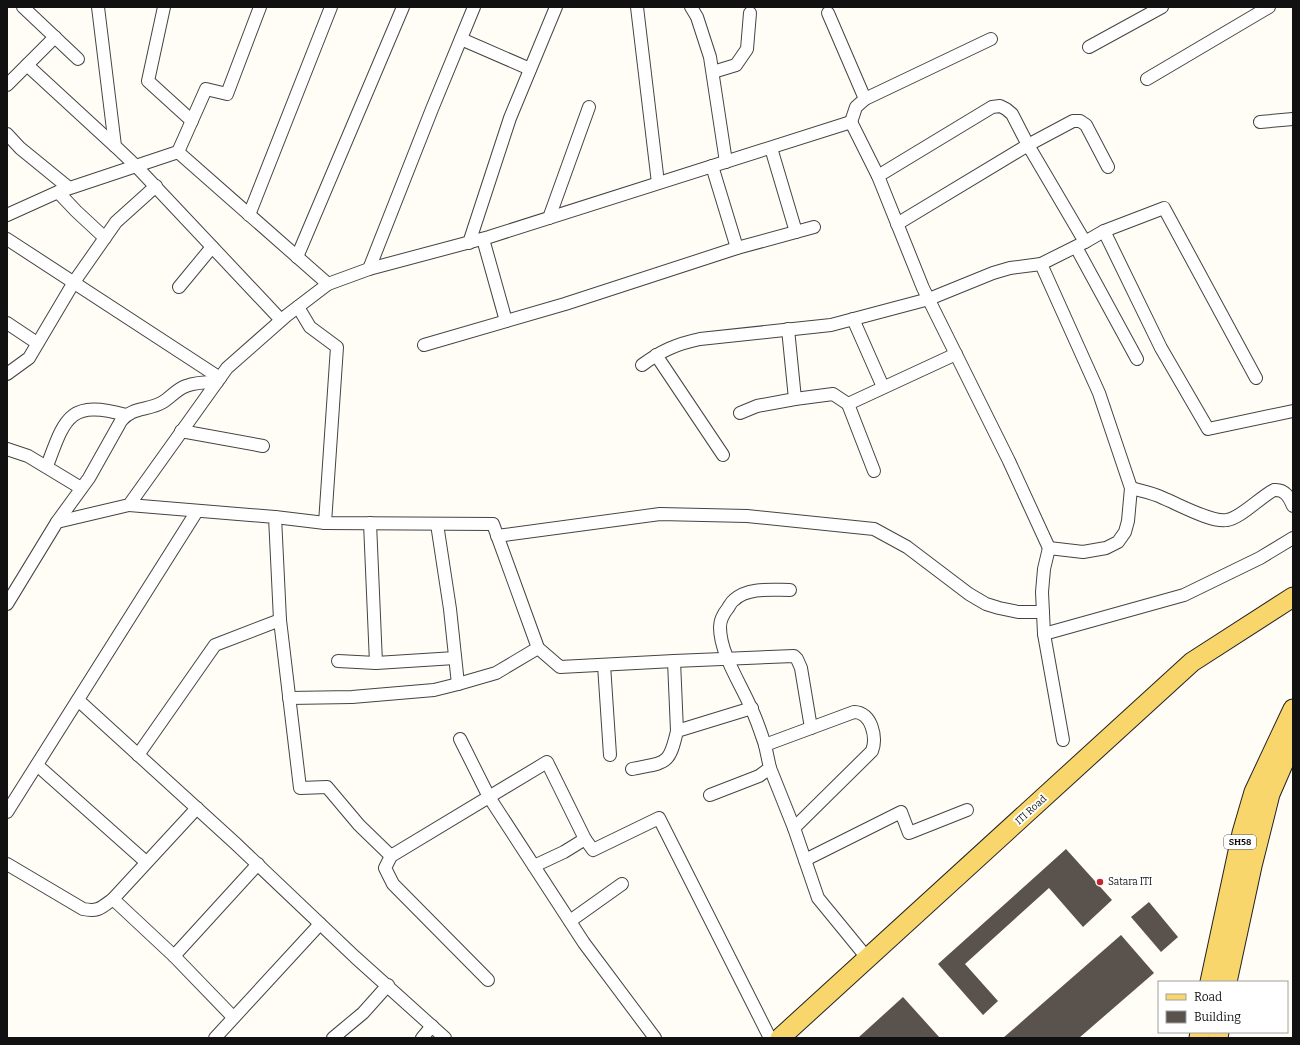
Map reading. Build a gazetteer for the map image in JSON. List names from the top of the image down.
{
  "streets": {
    "main road": ["ITI Road", "SH58"]
  },
  "places": ["Satara ITI"],
  "legend": ["Road", "Building"]
}
